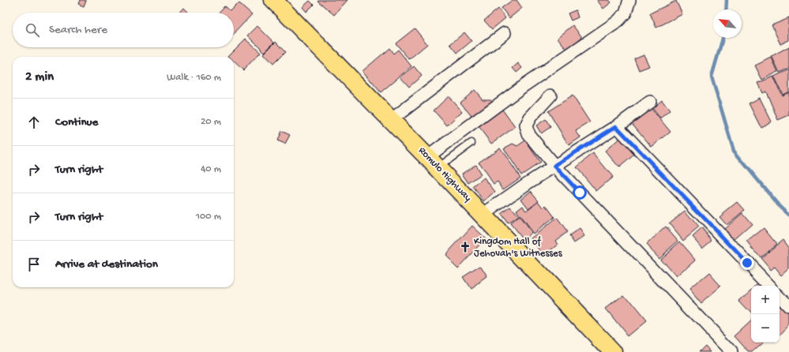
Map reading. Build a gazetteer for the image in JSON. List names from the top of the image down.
{
  "streets": {
    "highway": ["Romulo Highway"]
  },
  "places": {
    "church": ["Kingdom Hall of Jehovah's Witnesses"]
  },
  "north": "top left",
  "page": {
    "search": "Search here",
    "heading": ["2 min", "Walk · 160 m"],
    "list": [
      ["Continue", "20 m"],
      ["Turn right", "40 m"],
      ["Turn right", "100 m"],
      "Arrive at destination"
    ],
    "map_buttons": ["+", "−"]
  }
}
